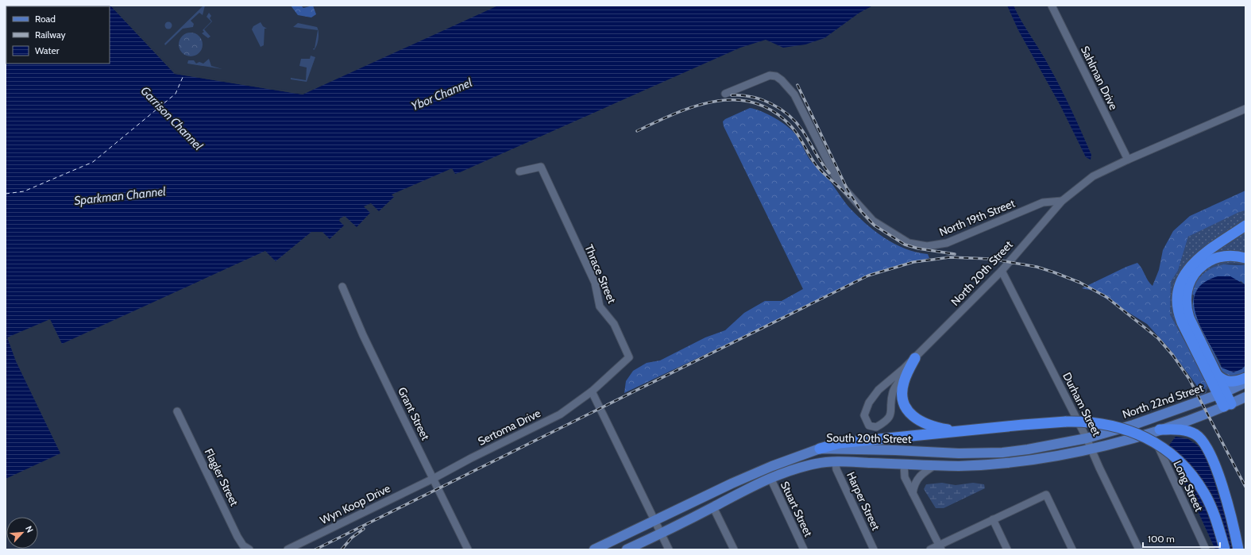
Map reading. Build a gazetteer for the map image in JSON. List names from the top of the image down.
{
  "streets": {
    "main road": ["North 22nd Street", "South 20th Street"],
    "street": [
      "Sahlman Drive",
      "North 19th Street",
      "North 20th Street",
      "Thrace Street",
      "Durham Street",
      "Grant Street",
      "Sertoma Drive",
      "Flagler Street",
      "Long Street",
      "Harper Street",
      "Wyn Koop Drive",
      "Stuart Street"
    ]
  },
  "crossings": [
    ["North 19th Street", "North 20th Street"],
    ["North 20th Street", "Durham Street"],
    ["Thrace Street", "Sertoma Drive"],
    ["North 22nd Street", "Durham Street"],
    ["North 22nd Street", "South 20th Street"],
    ["Durham Street", "South 20th Street"],
    ["Grant Street", "Sertoma Drive"],
    ["Grant Street", "Wyn Koop Drive"],
    ["Sertoma Drive", "Wyn Koop Drive"]
  ],
  "water": ["Ybor Channel", "Garrison Channel", "Sparkman Channel"],
  "legend": ["Road", "Railway", "Water"],
  "scale_bar": "100 m",
  "north": "top right"
}
